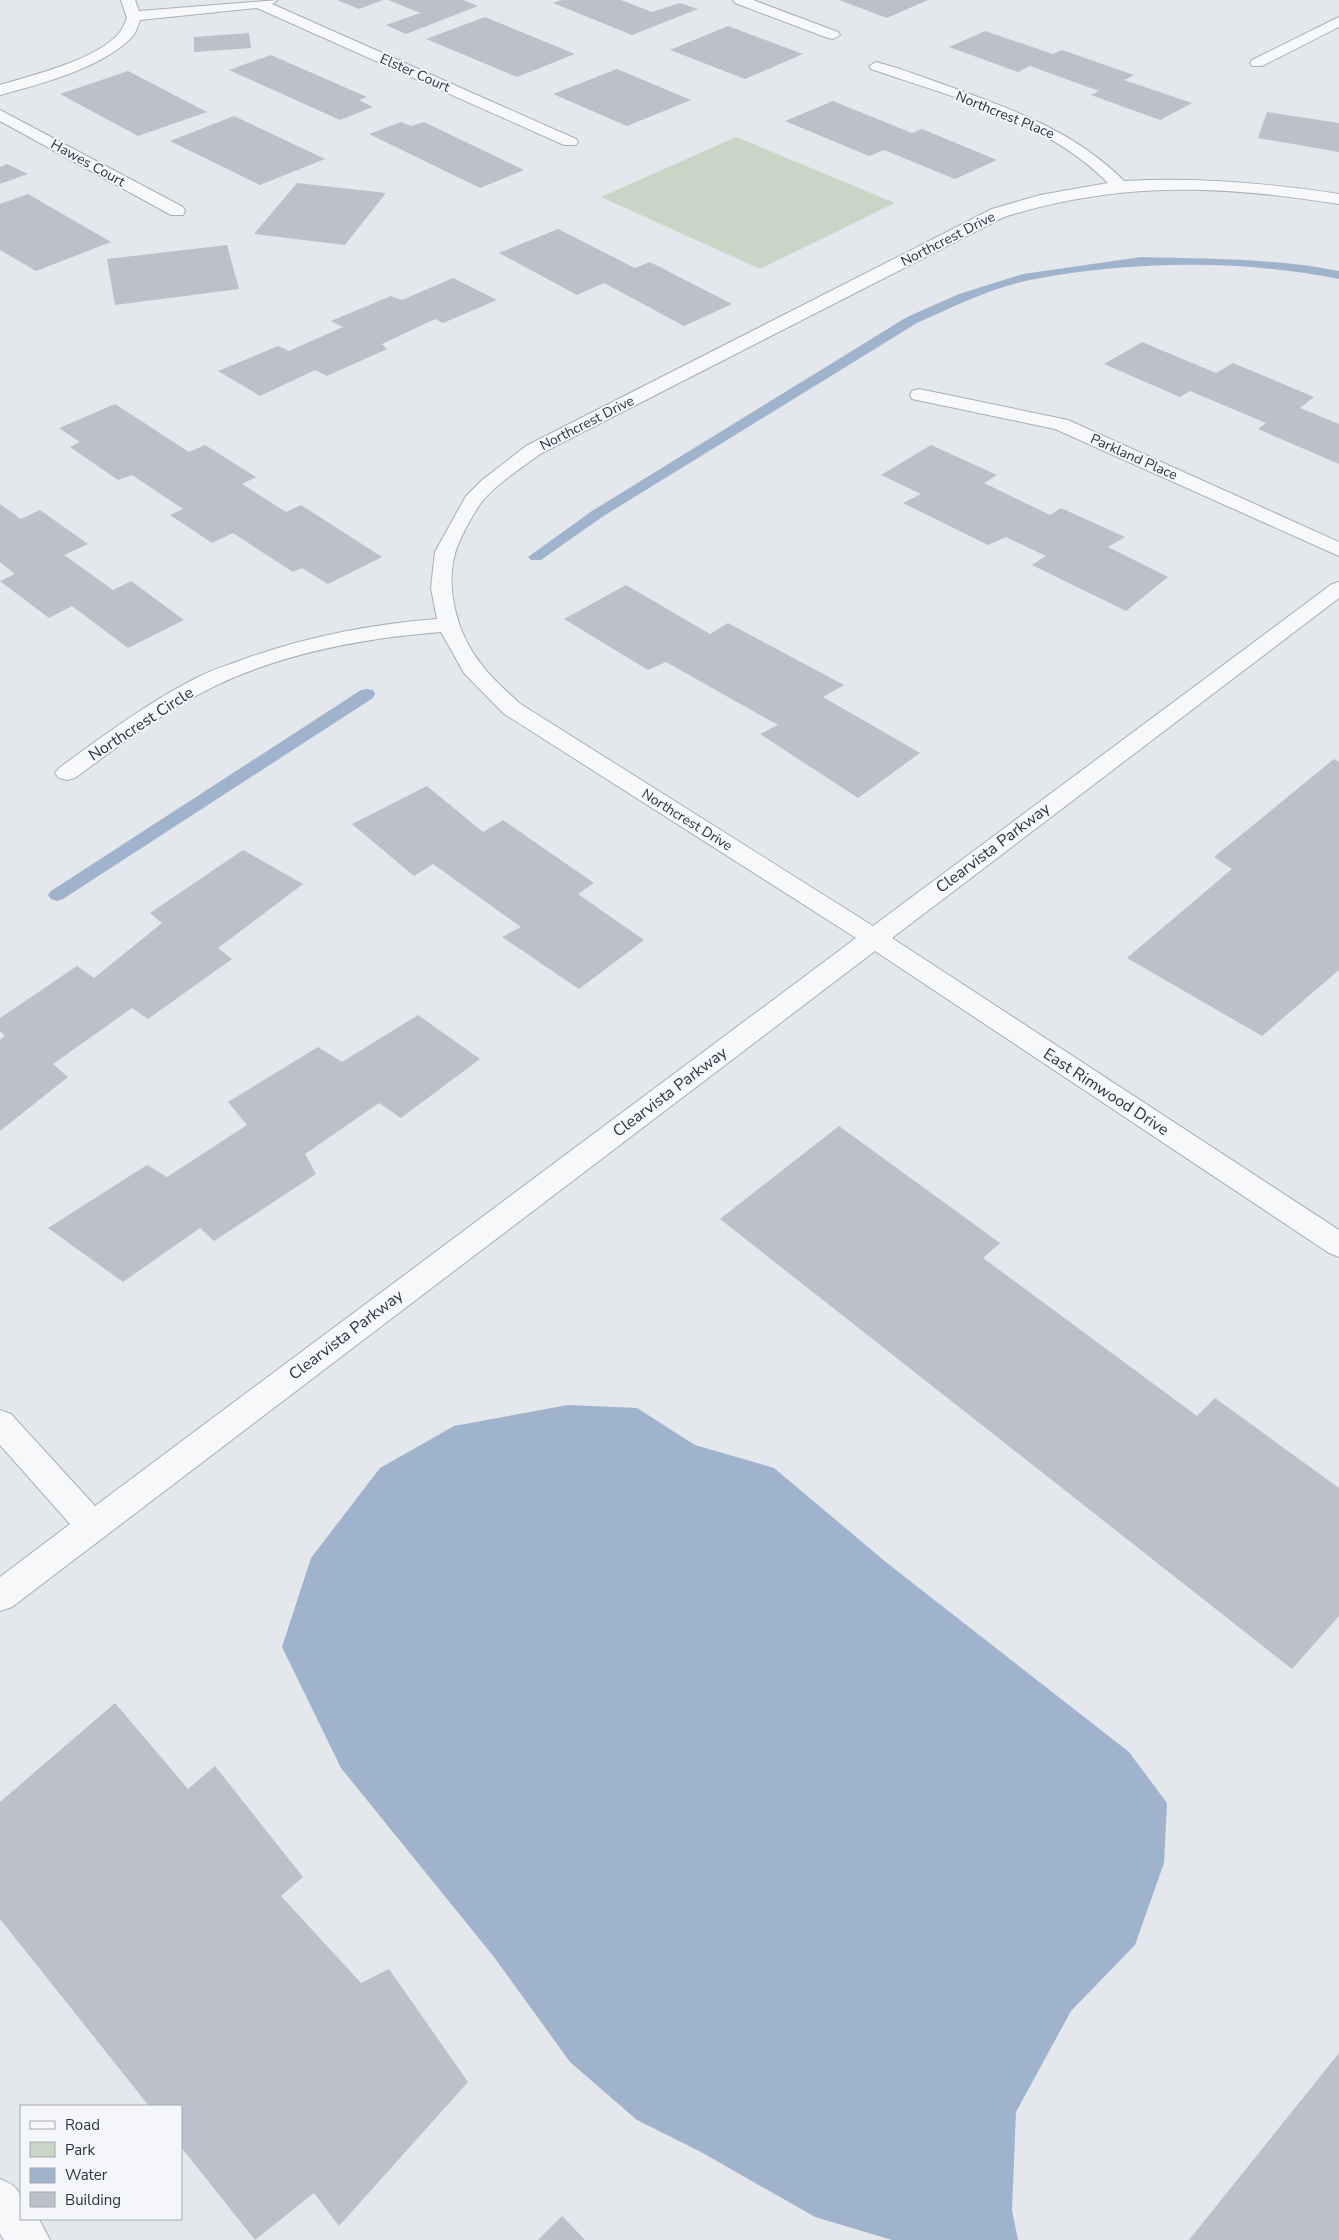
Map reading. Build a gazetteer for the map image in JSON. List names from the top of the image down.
{
  "streets": {
    "street": [
      "Elster Court",
      "Northcrest Place",
      "Hawes Court",
      "Northcrest Drive",
      "Parkland Place",
      "Northcrest Circle",
      "Clearvista Parkway",
      "East Rimwood Drive"
    ]
  },
  "crossings": [
    ["Northcrest Place", "Northcrest Drive"],
    ["Northcrest Drive", "Northcrest Circle"],
    ["Northcrest Drive", "Clearvista Parkway"],
    ["Northcrest Drive", "East Rimwood Drive"],
    ["Clearvista Parkway", "East Rimwood Drive"]
  ],
  "legend": [
    "Road",
    "Park",
    "Water",
    "Building"
  ]
}
